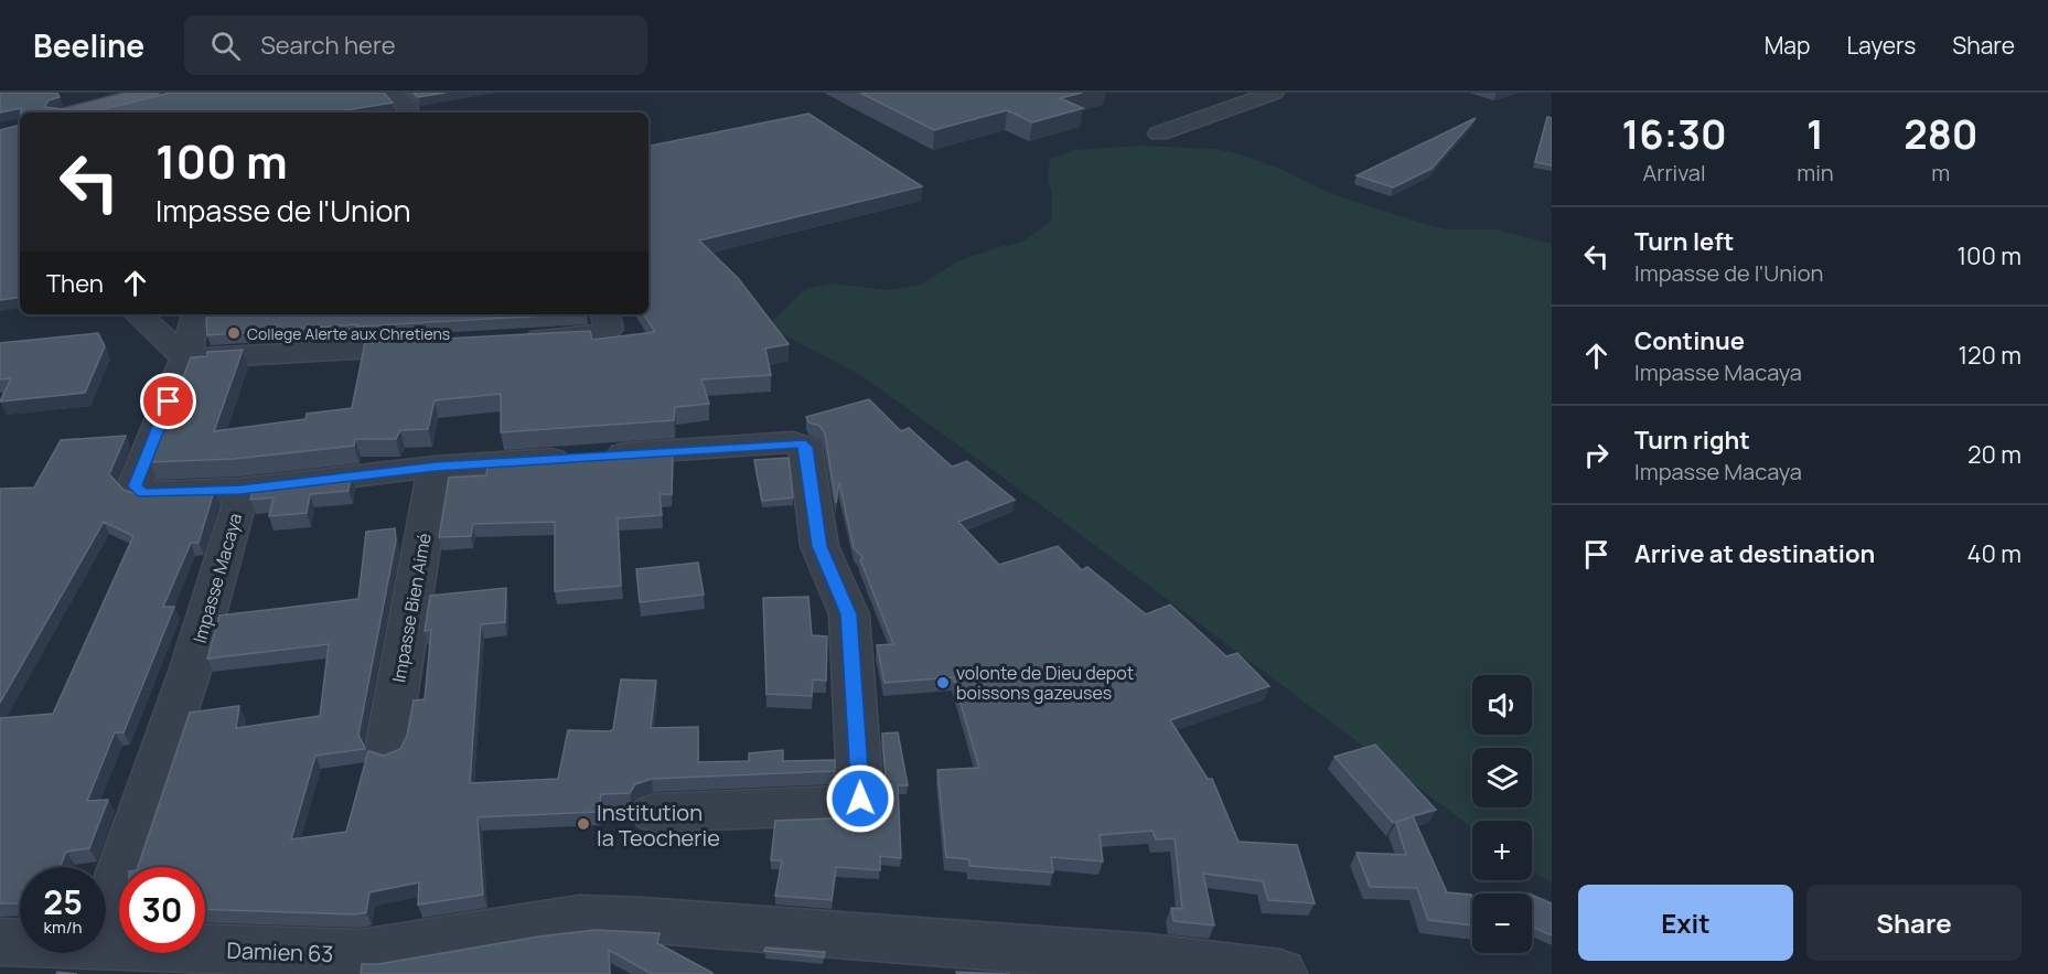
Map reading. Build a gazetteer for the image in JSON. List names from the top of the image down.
{
  "streets": {
    "street": ["Impasse Macaya", "Impasse Bien Aimé", "Damien 63"]
  },
  "places": ["College Alerte aux Chretiens", "volonte de Dieu depot boissons gazeuses", "Institution la Teocherie"],
  "page": {
    "header": "Beeline",
    "search": "Search here",
    "nav": ["Map", "Layers", "Share"],
    "eta": [
      "16:30",
      "Arrival",
      "1",
      "min",
      "280",
      "m"
    ],
    "turn": ["100 m", "Impasse de l'Union"],
    "list": [
      {
        "name": "Turn left",
        "note": "Impasse de l'Union",
        "value": "100 m"
      },
      {
        "name": "Continue",
        "note": "Impasse Macaya",
        "value": "120 m"
      },
      {
        "name": "Turn right",
        "note": "Impasse Macaya",
        "value": "20 m"
      },
      {
        "name": "Arrive at destination",
        "value": "40 m"
      }
    ],
    "then": "Then",
    "map_buttons": ["+", "−"],
    "speed": "25 km/h",
    "limit": "30",
    "buttons": ["Exit", "Share"]
  }
}
